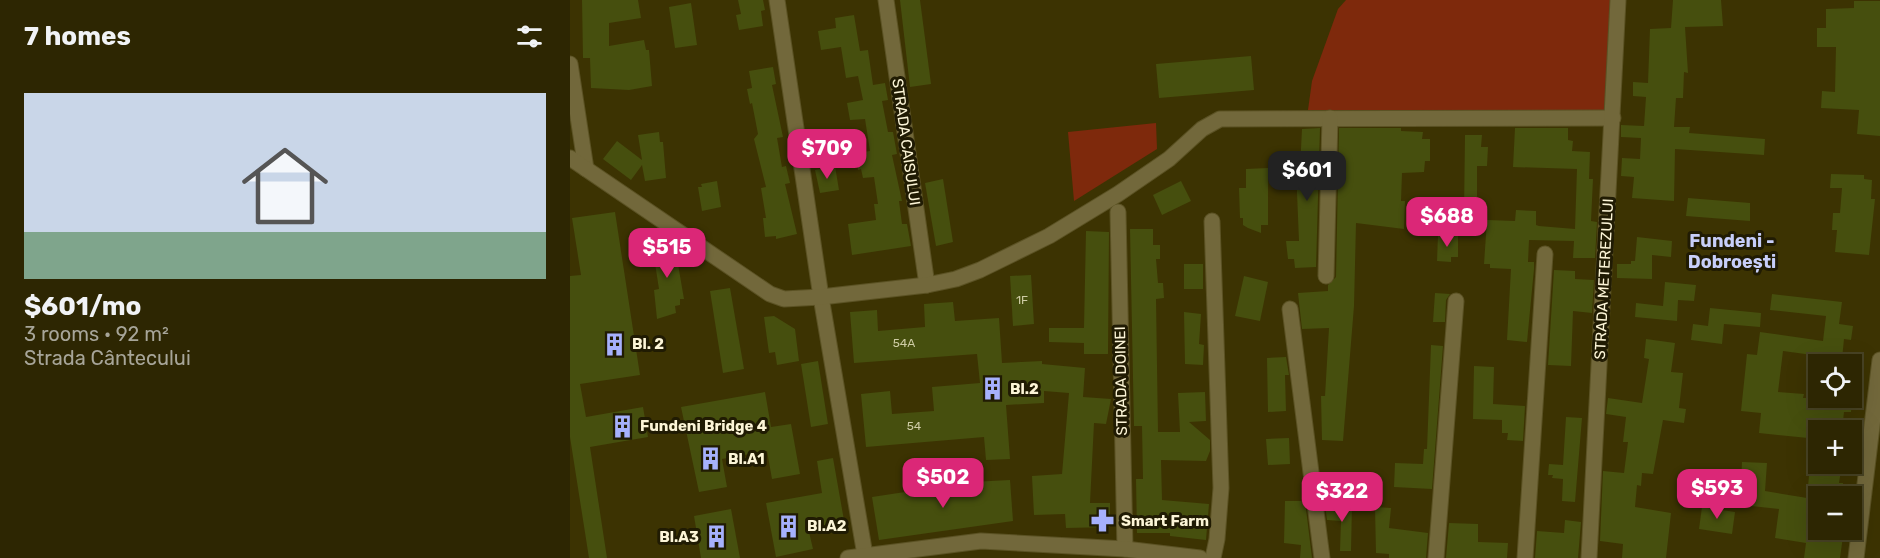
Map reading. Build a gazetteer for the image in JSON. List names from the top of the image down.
{
  "streets": {
    "street": ["STRADA CAISULUI", "STRADA METEREZULUI", "STRADA DOINEI"]
  },
  "districts": ["Fundeni - Dobroești"],
  "places": {
    "building": [
      "Bl. 2",
      "Bl.2",
      "Fundeni Bridge 4",
      "Bl.A1",
      "Bl.A2",
      "Bl.A3"
    ],
    "pharmacy": ["Smart Farm"]
  },
  "house_numbers": ["1F", "54A", "54"],
  "page": {
    "heading": "7 homes",
    "list": [
      {
        "name": "$601/mo",
        "note": "3 rooms · 92 m² · Strada Cântecului"
      }
    ],
    "price": [
      "$709",
      "$601",
      "$688",
      "$515",
      "$502",
      "$593",
      "$322"
    ],
    "map_buttons": ["+", "−"]
  }
}
